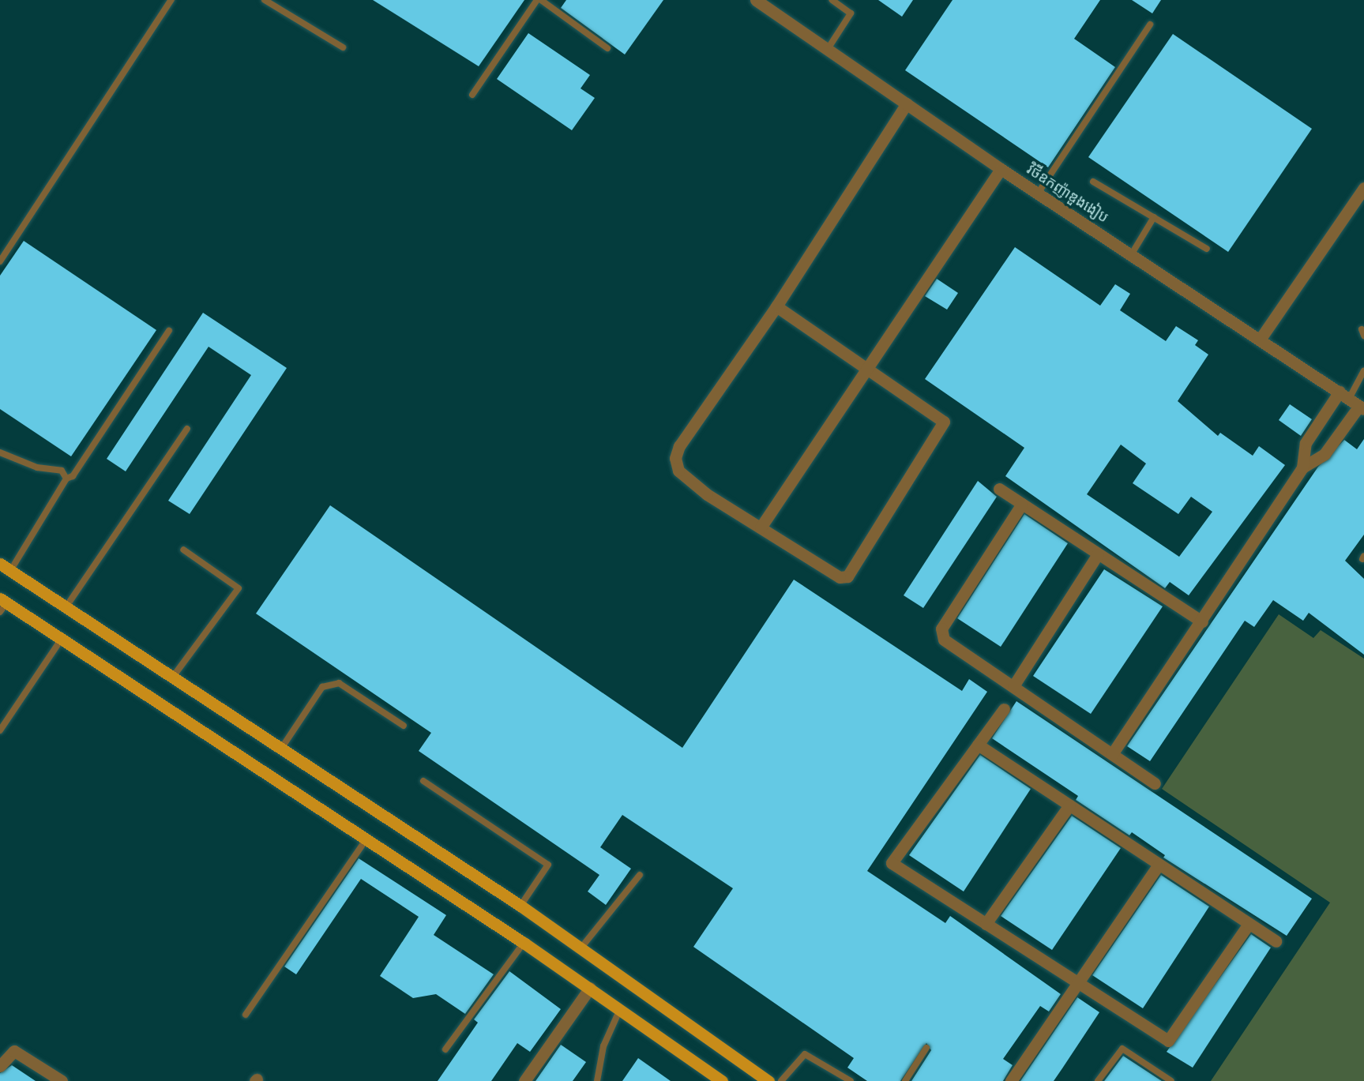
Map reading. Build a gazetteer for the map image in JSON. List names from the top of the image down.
{
  "streets": {
    "street": ["វិថីឧកញ៉ាឌួងងៀប"]
  }
}
